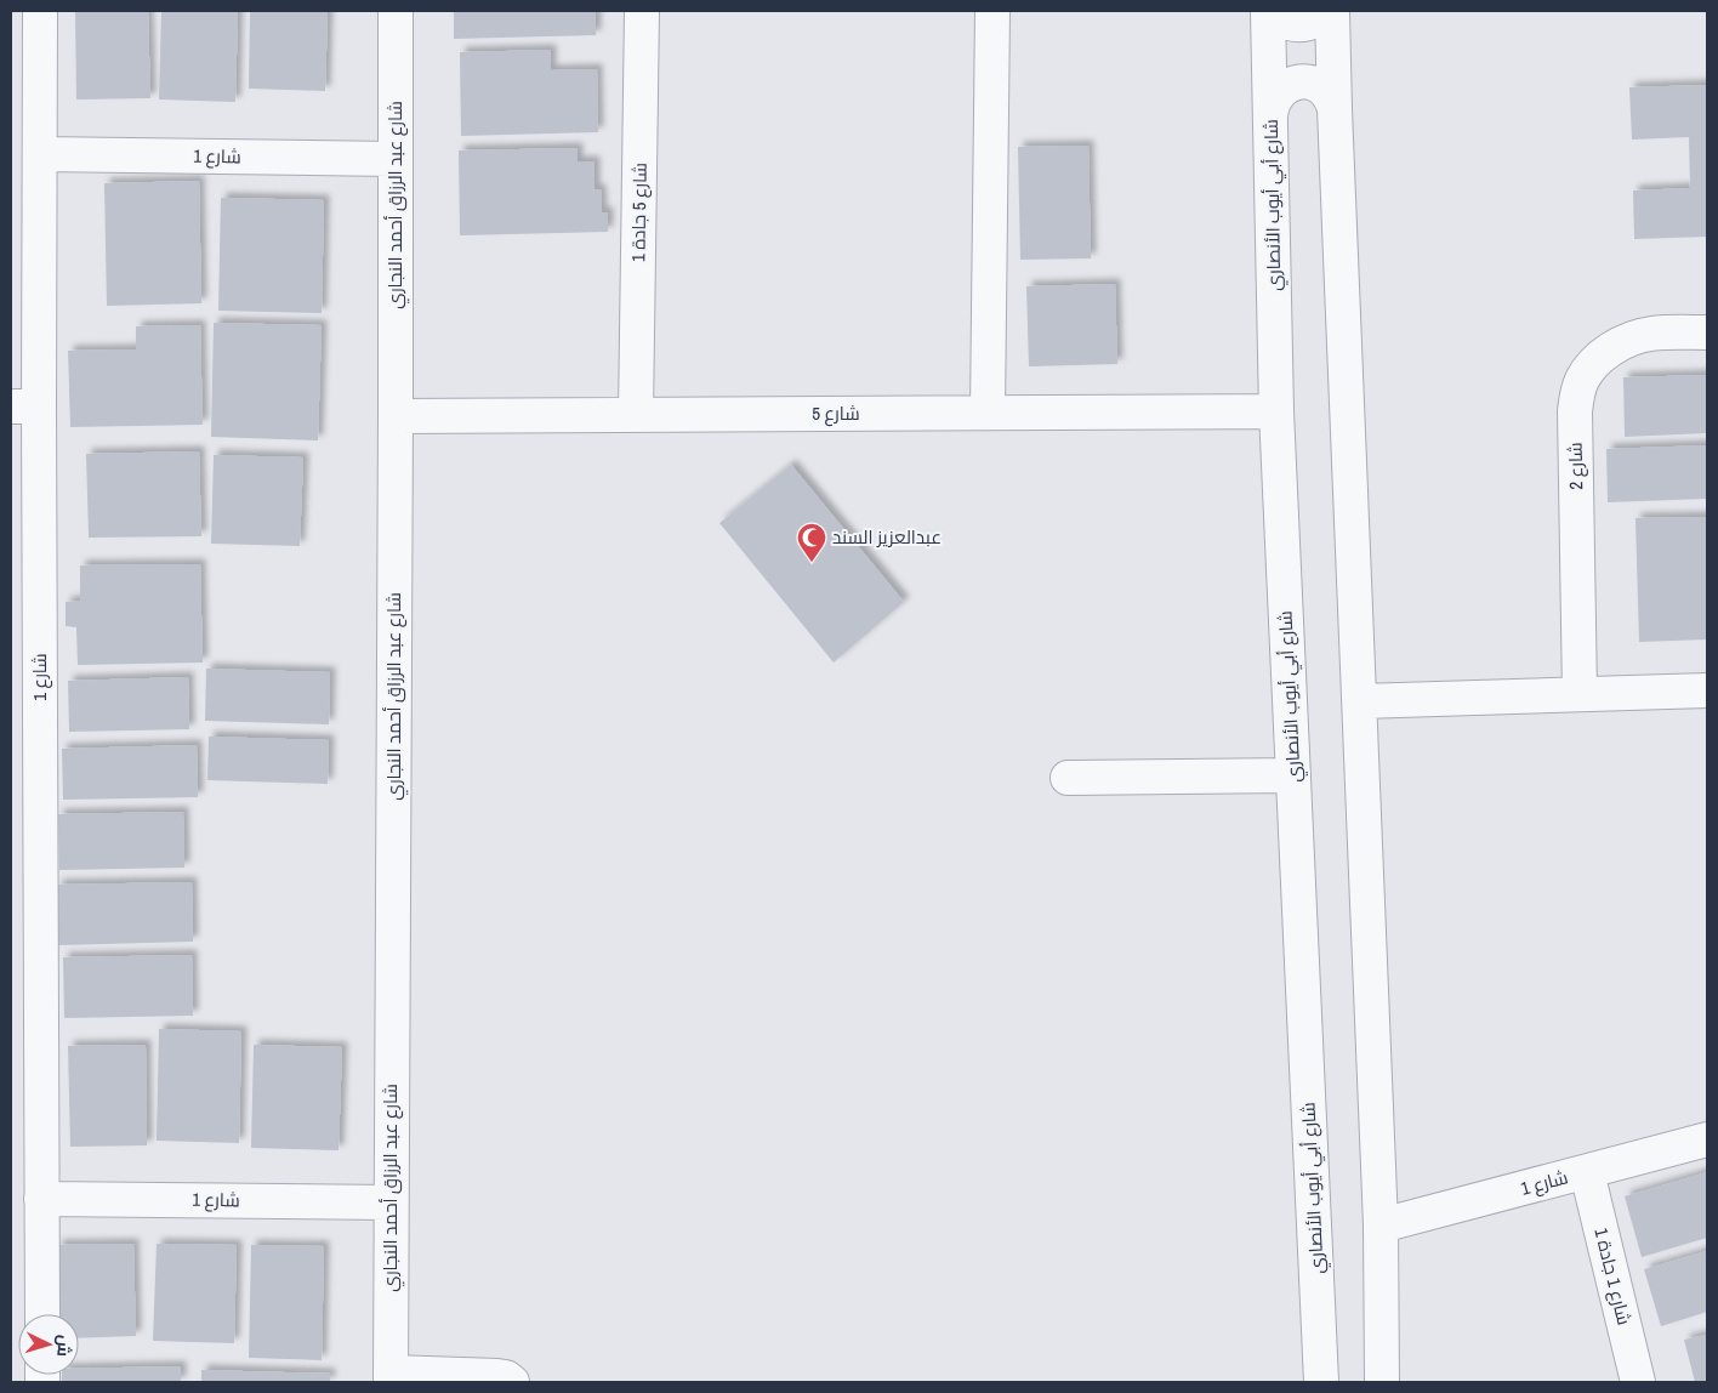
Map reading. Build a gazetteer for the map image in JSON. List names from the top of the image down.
{
  "streets": {
    "street": [
      "شارع 1",
      "شارع عبد الرزاق أحمد النجاري",
      "شارع أبي أيوب الأنصاري",
      "شارع 5 جادة 1",
      "شارع 5",
      "شارع 2",
      "شارع 1 جادة 1"
    ]
  },
  "crossings": [
    ["شارع 1", "شارع عبد الرزاق أحمد النجاري"],
    ["شارع 1", "شارع 1 جادة 1"],
    ["شارع عبد الرزاق أحمد النجاري", "شارع 5"],
    ["شارع أبي أيوب الأنصاري", "شارع 5"],
    ["شارع 5 جادة 1", "شارع 5"]
  ],
  "places": {
    "mosque": ["عبدالعزيز السند"]
  },
  "north": "right"
}
